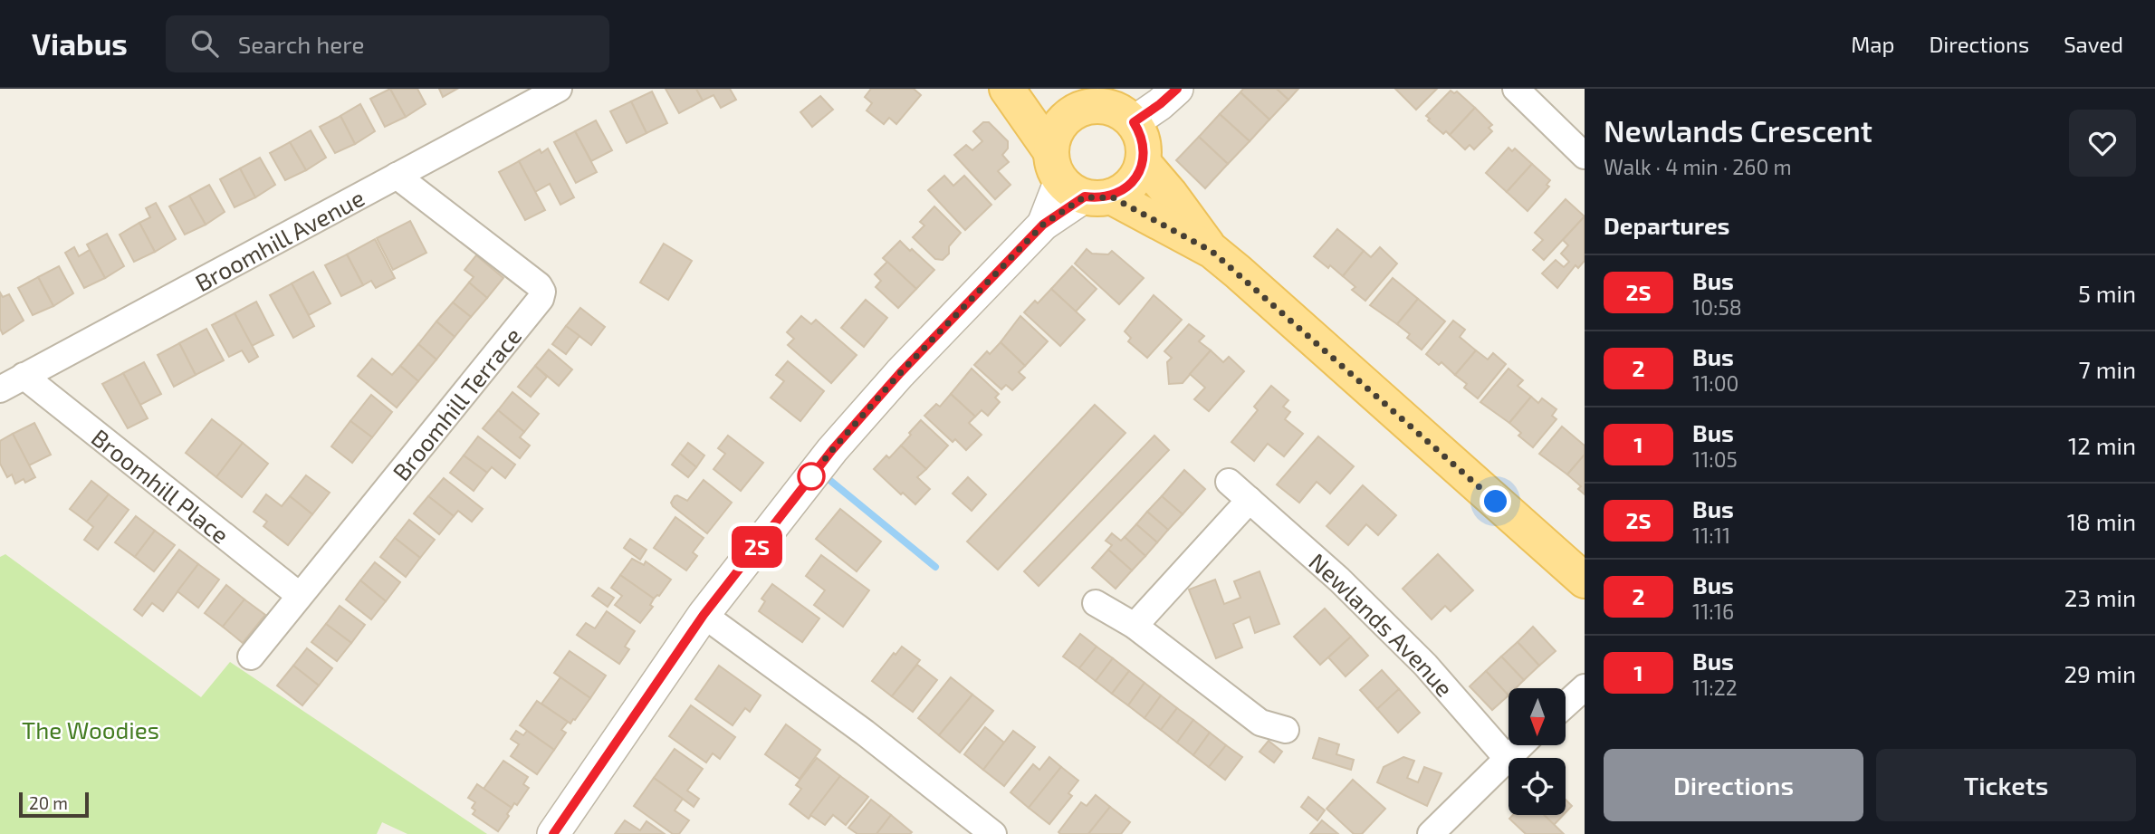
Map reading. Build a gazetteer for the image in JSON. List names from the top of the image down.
{
  "streets": {
    "street": [
      "Broomhill Avenue",
      "Broomhill Terrace",
      "Broomhill Place",
      "Newlands Avenue"
    ]
  },
  "crossings": [
    ["Broomhill Avenue", "Broomhill Terrace"],
    ["Broomhill Avenue", "Broomhill Place"],
    ["Broomhill Terrace", "Broomhill Place"]
  ],
  "parks": ["The Woodies"],
  "lines": ["bus line 2S"],
  "scale_bar": "20 m",
  "north": "bottom",
  "page": {
    "header": "Viabus",
    "search": "Search here",
    "nav": ["Map", "Directions", "Saved"],
    "on_map": "2S",
    "heading": [
      ["Newlands Crescent", "Walk · 4 min · 260 m"],
      "Departures"
    ],
    "list": [
      {
        "mark": "2S",
        "name": "Bus",
        "note": "10:58",
        "value": "5 min"
      },
      {
        "mark": "2",
        "name": "Bus",
        "note": "11:00",
        "value": "7 min"
      },
      {
        "mark": "1",
        "name": "Bus",
        "note": "11:05",
        "value": "12 min"
      },
      {
        "mark": "2S",
        "name": "Bus",
        "note": "11:11",
        "value": "18 min"
      },
      {
        "mark": "2",
        "name": "Bus",
        "note": "11:16",
        "value": "23 min"
      },
      {
        "mark": "1",
        "name": "Bus",
        "note": "11:22",
        "value": "29 min"
      }
    ],
    "buttons": ["Directions", "Tickets"],
    "scale": "20 m"
  }
}
